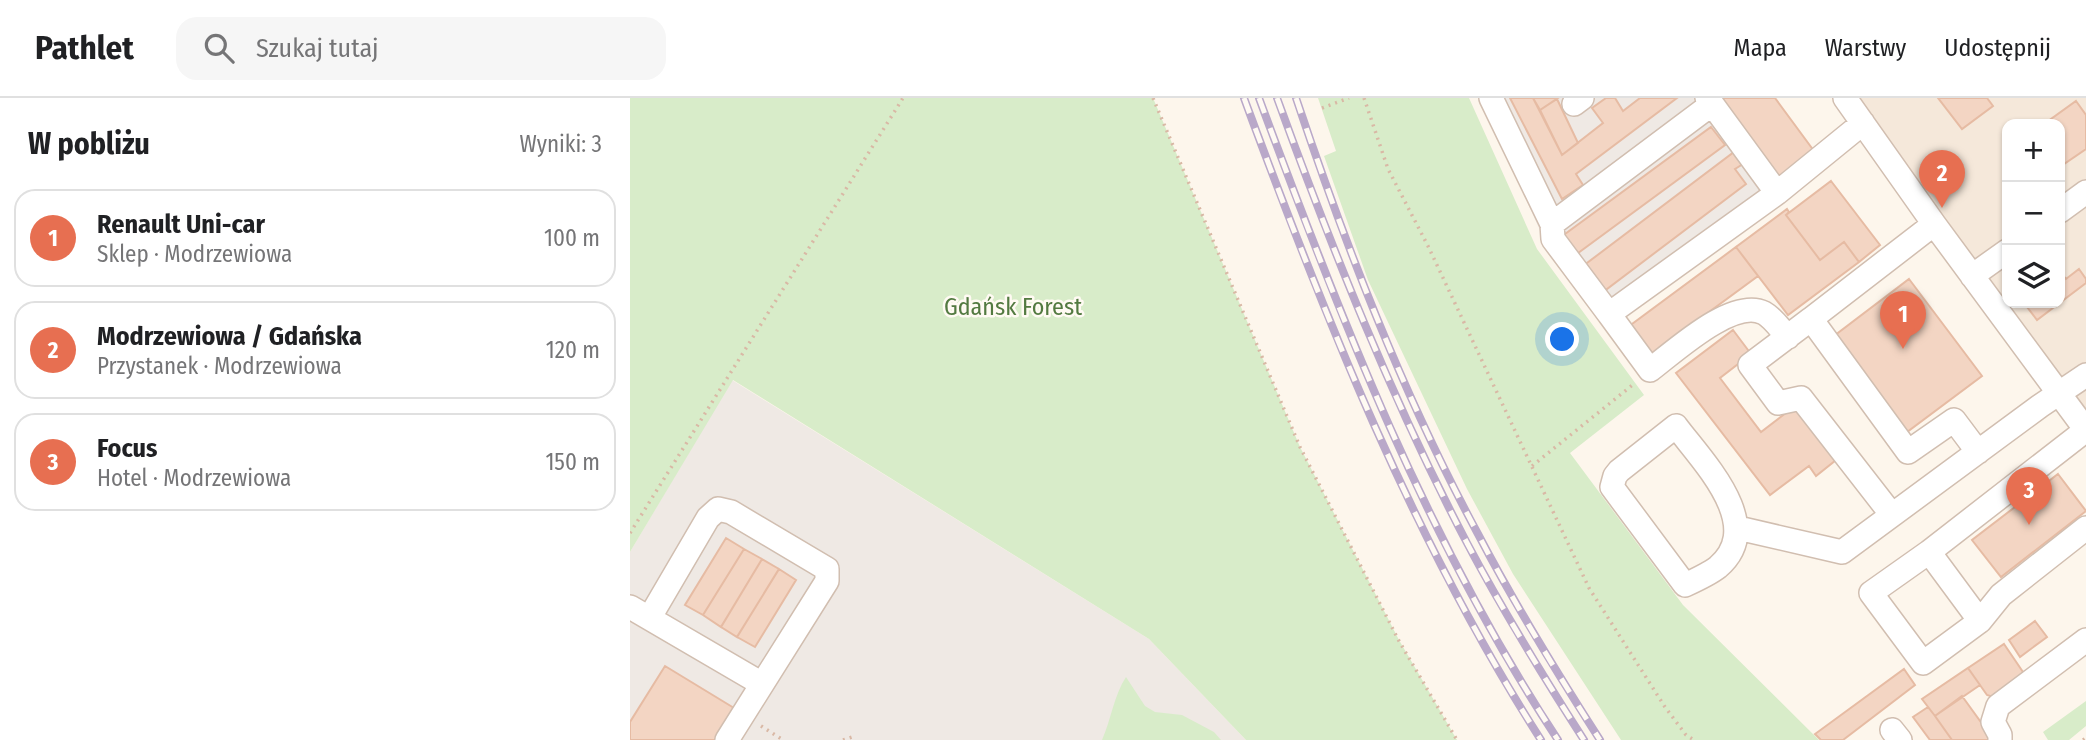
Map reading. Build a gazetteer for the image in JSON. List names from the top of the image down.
{
  "parks": ["Gdańsk Forest"],
  "page": {
    "header": "Pathlet",
    "search": "Szukaj tutaj",
    "nav": ["Mapa", "Warstwy", "Udostępnij"],
    "heading": ["W pobliżu", "Wyniki: 3"],
    "map_buttons": ["+", "−"],
    "pins": ["2", "1", "3"],
    "list": [
      {
        "mark": "1",
        "name": "Renault Uni-car",
        "note": "Sklep · Modrzewiowa",
        "value": "100 m"
      },
      {
        "mark": "2",
        "name": "Modrzewiowa / Gdańska",
        "note": "Przystanek · Modrzewiowa",
        "value": "120 m"
      },
      {
        "mark": "3",
        "name": "Focus",
        "note": "Hotel · Modrzewiowa",
        "value": "150 m"
      }
    ]
  }
}
